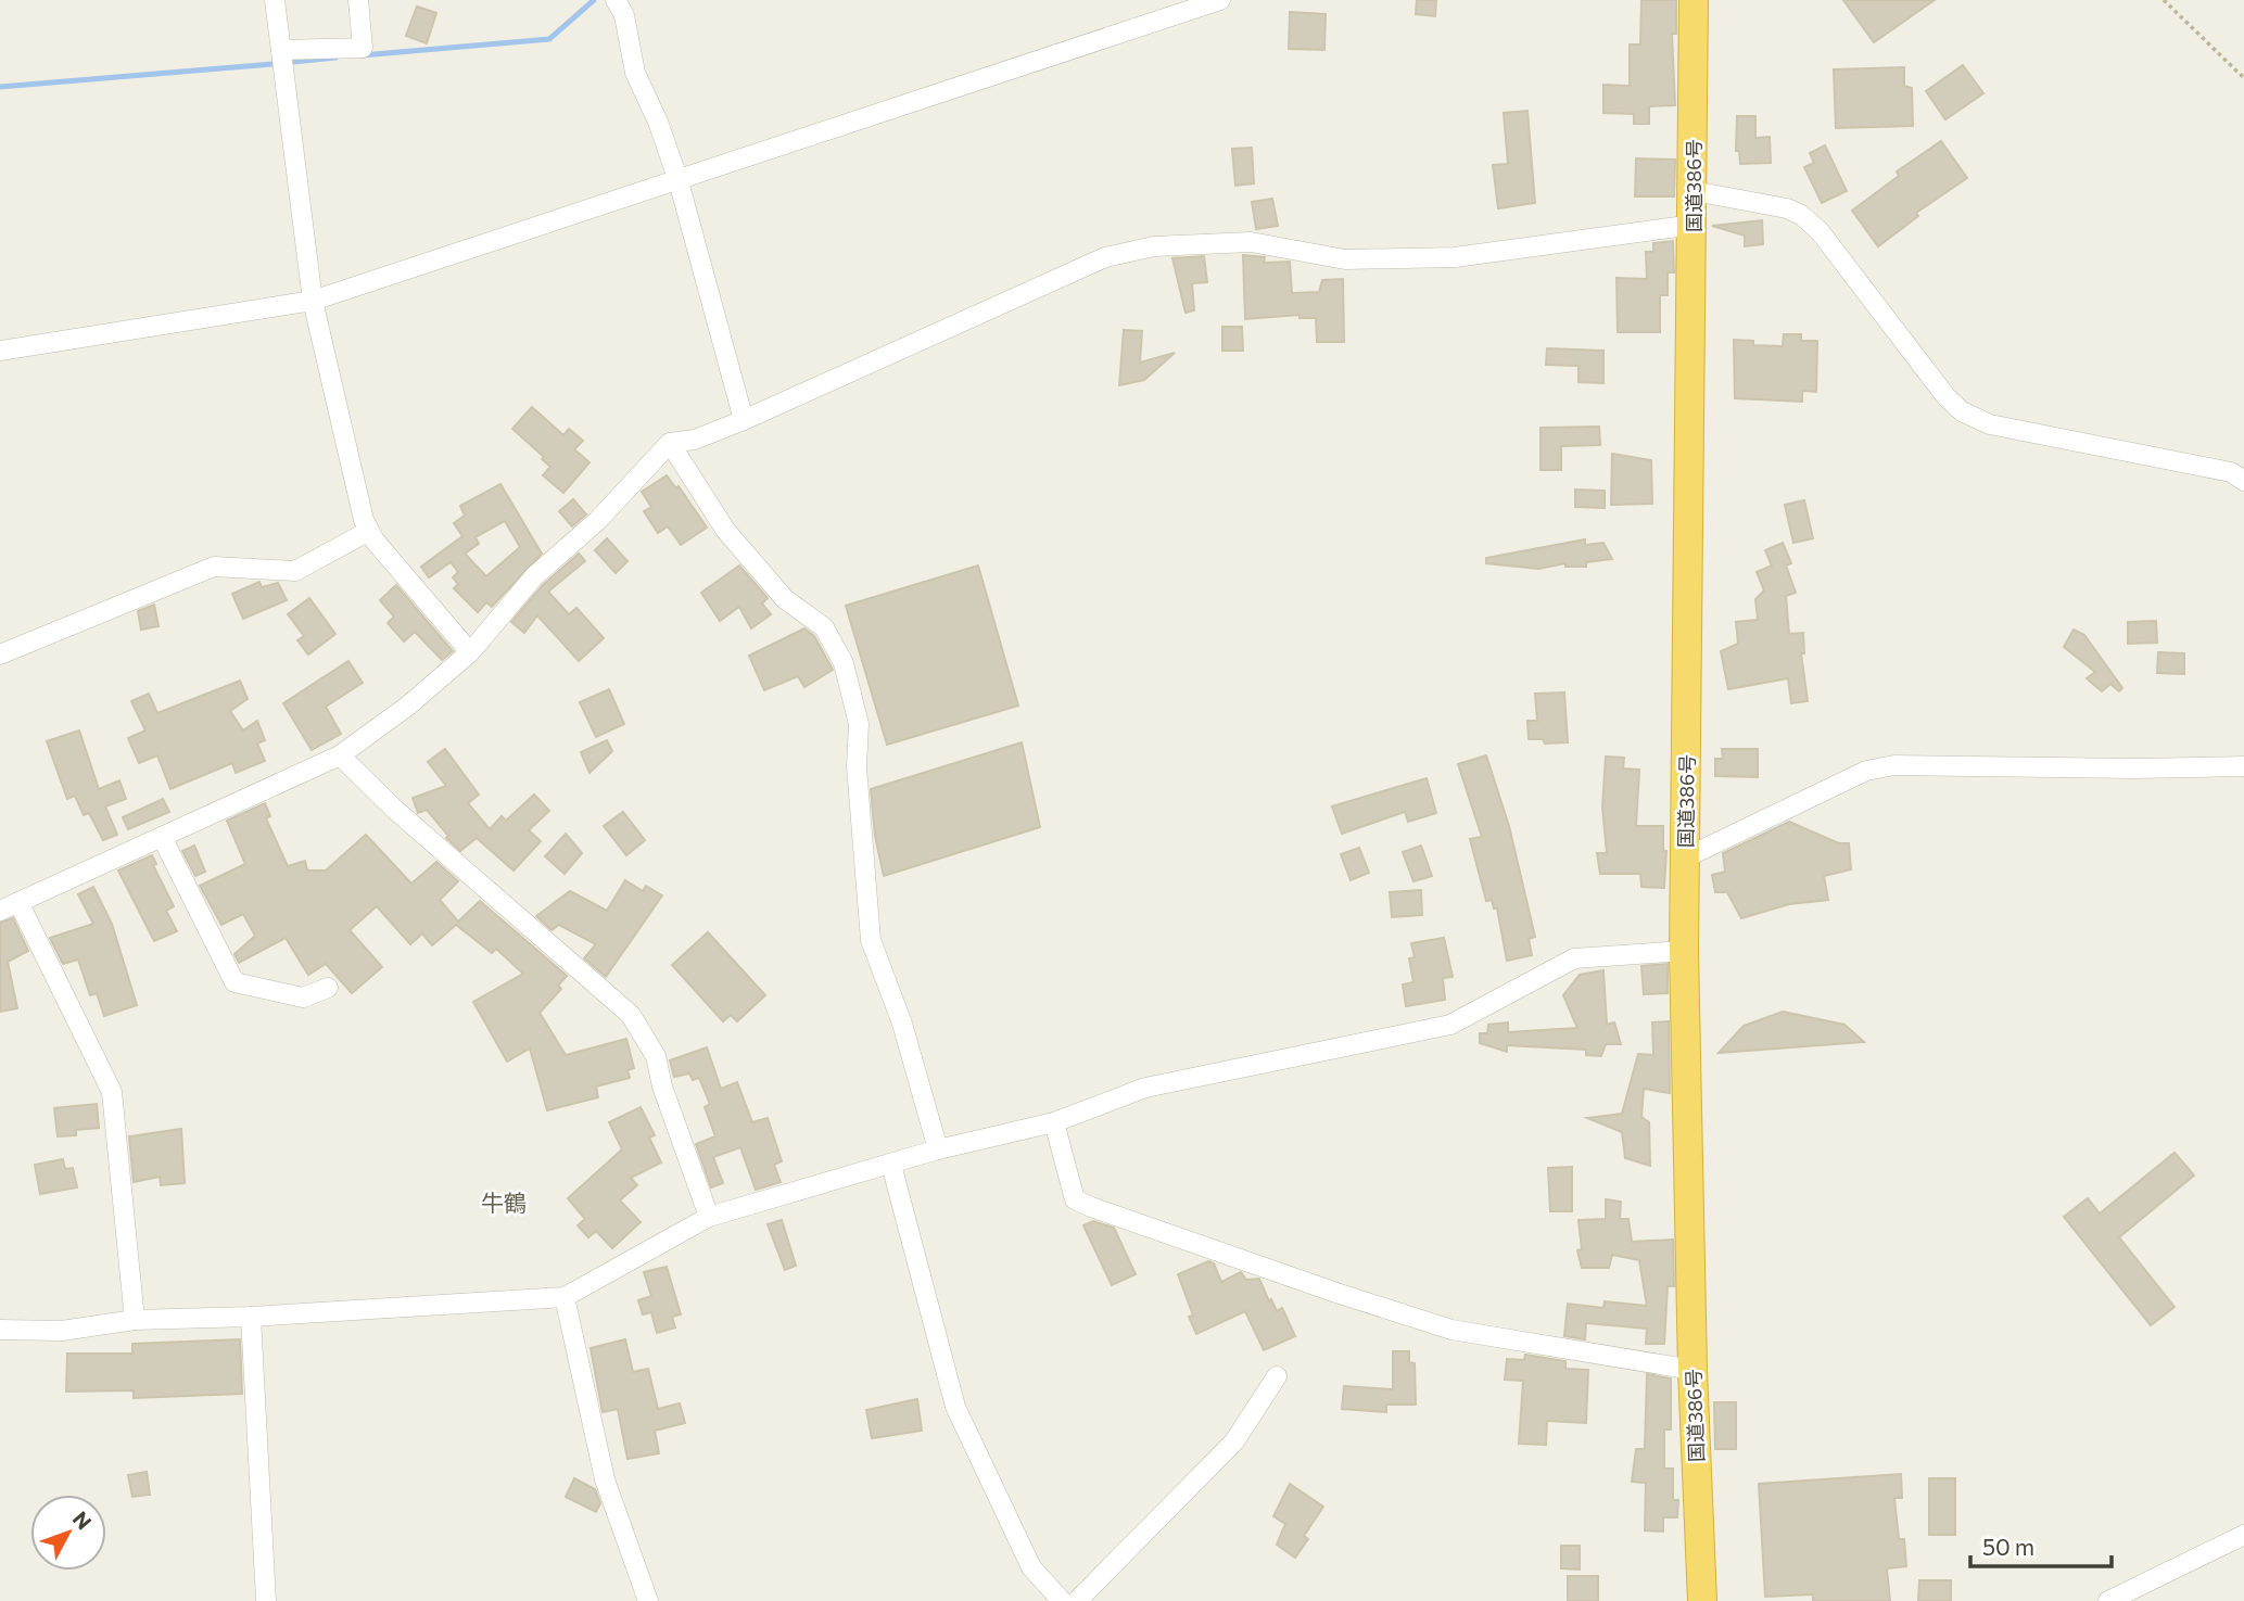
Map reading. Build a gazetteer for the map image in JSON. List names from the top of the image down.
{
  "streets": {
    "highway": ["国道386号"]
  },
  "districts": ["牛鶴"],
  "scale_bar": "50 m",
  "north": "top right"
}
